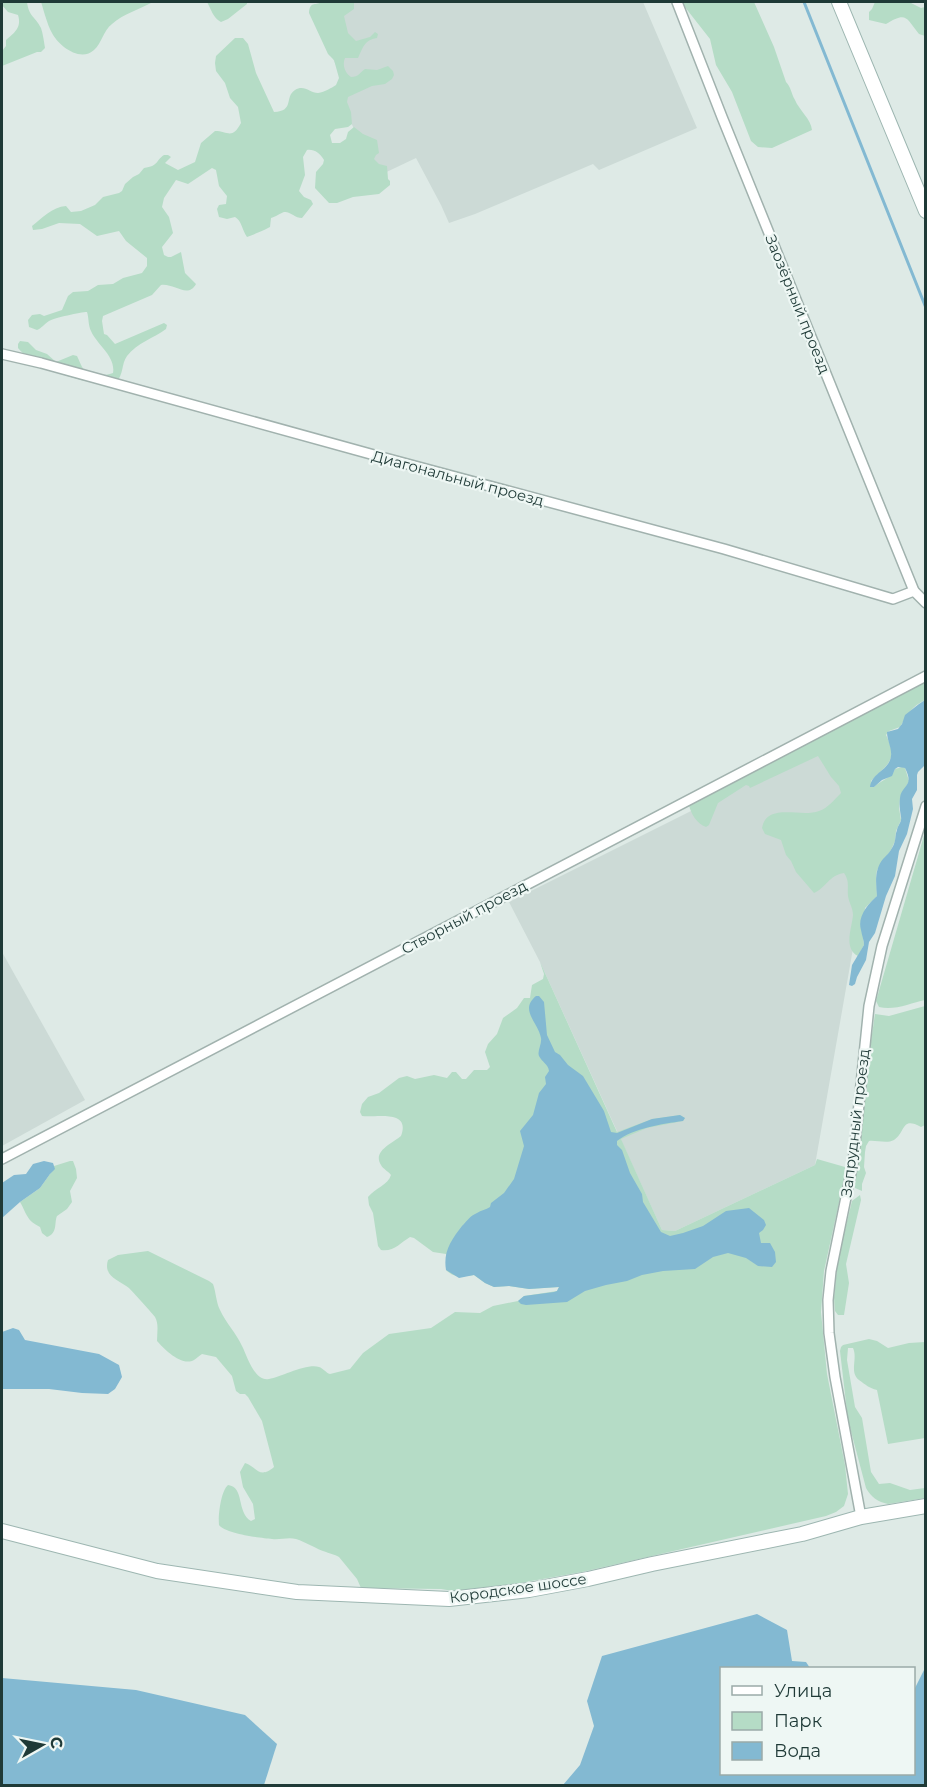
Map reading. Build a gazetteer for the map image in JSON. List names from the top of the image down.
{
  "streets": {
    "main road": ["Кородское шоссе"],
    "street": [
      "Заозёрный проезд",
      "Диагональный проезд",
      "Створный проезд",
      "Запрудный проезд"
    ]
  },
  "crossings": [
    ["Заозёрный проезд", "Диагональный проезд"],
    ["Запрудный проезд", "Кородское шоссе"]
  ],
  "legend": ["Улица", "Парк", "Вода"],
  "north": "right"
}
